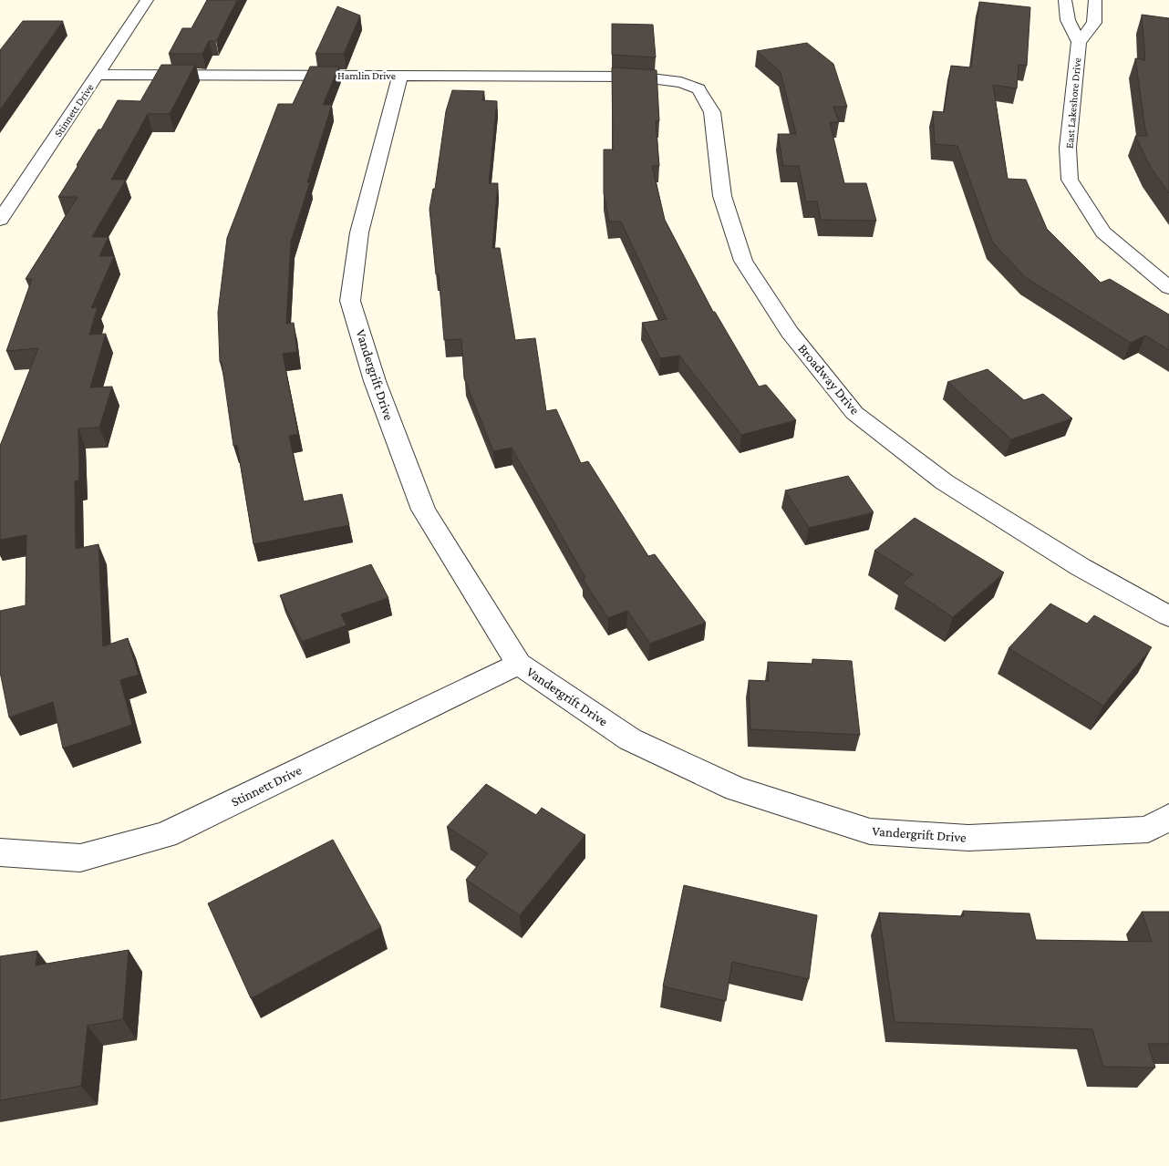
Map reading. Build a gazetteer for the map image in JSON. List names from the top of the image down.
{
  "streets": {
    "street": [
      "Hamlin Drive",
      "East Lakeshore Drive",
      "Stinnett Drive",
      "Vandergrift Drive",
      "Broadway Drive"
    ]
  },
  "crossings": [
    ["Hamlin Drive", "Stinnett Drive"],
    ["Hamlin Drive", "Vandergrift Drive"],
    ["Hamlin Drive", "Broadway Drive"],
    ["Stinnett Drive", "Vandergrift Drive"]
  ]
}
